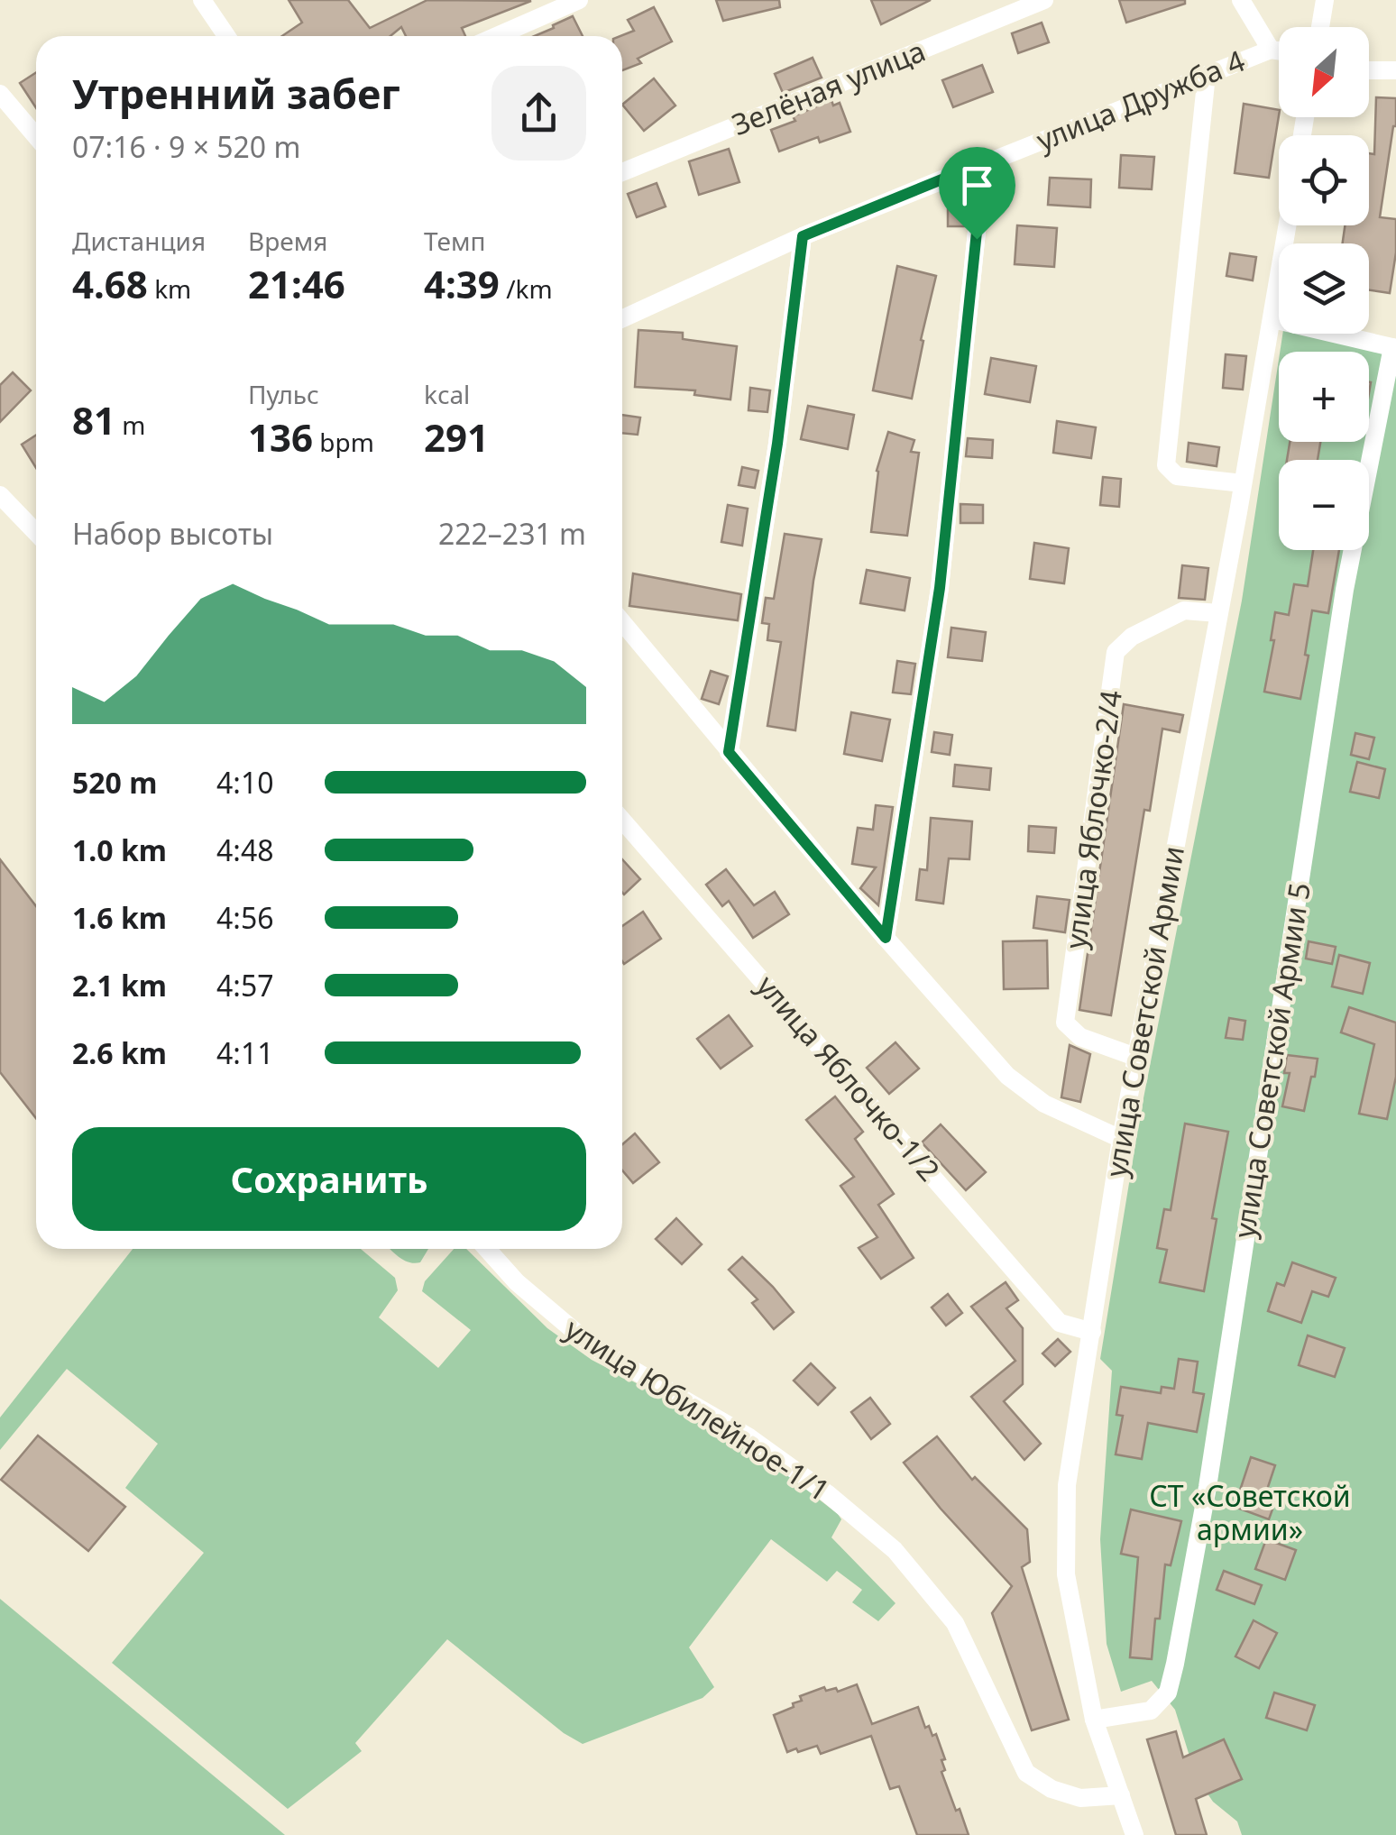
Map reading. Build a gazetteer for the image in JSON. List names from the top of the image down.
{
  "streets": {
    "street": [
      "Зелёная улица",
      "улица Дружба 4",
      "улица Яблочко-2/4",
      "улица Советской Армии",
      "улица Советской Армии 5",
      "улица Яблочко-1/2",
      "улица Юбилейное-1/1"
    ]
  },
  "crossings": [
    ["улица Яблочко-2/4", "улица Советской Армии"],
    ["улица Советской Армии", "улица Советской Армии 5"],
    ["улица Советской Армии", "улица Яблочко-1/2"],
    ["улица Советской Армии", "улица Юбилейное-1/1"]
  ],
  "parks": ["СТ «Советской армии»"],
  "north": "bottom left",
  "page": {
    "map_buttons": ["+", "−"],
    "heading": ["Утренний забег", "07:16 · 9 × 520 m"],
    "stats": [
      ["Дистанция", "4.68 km"],
      ["Время", "21:46"],
      ["Темп", "4:39 /km"],
      ["81 m"],
      ["Пульс", "136 bpm"],
      ["kcal", "291"]
    ],
    "chart": ["Набор высоты", "222–231 m"],
    "list": [
      {
        "name": "520 m",
        "note": "4:10"
      },
      {
        "name": "1.0 km",
        "note": "4:48"
      },
      {
        "name": "1.6 km",
        "note": "4:56"
      },
      {
        "name": "2.1 km",
        "note": "4:57"
      },
      {
        "name": "2.6 km",
        "note": "4:11"
      }
    ],
    "buttons": "Сохранить"
  }
}
